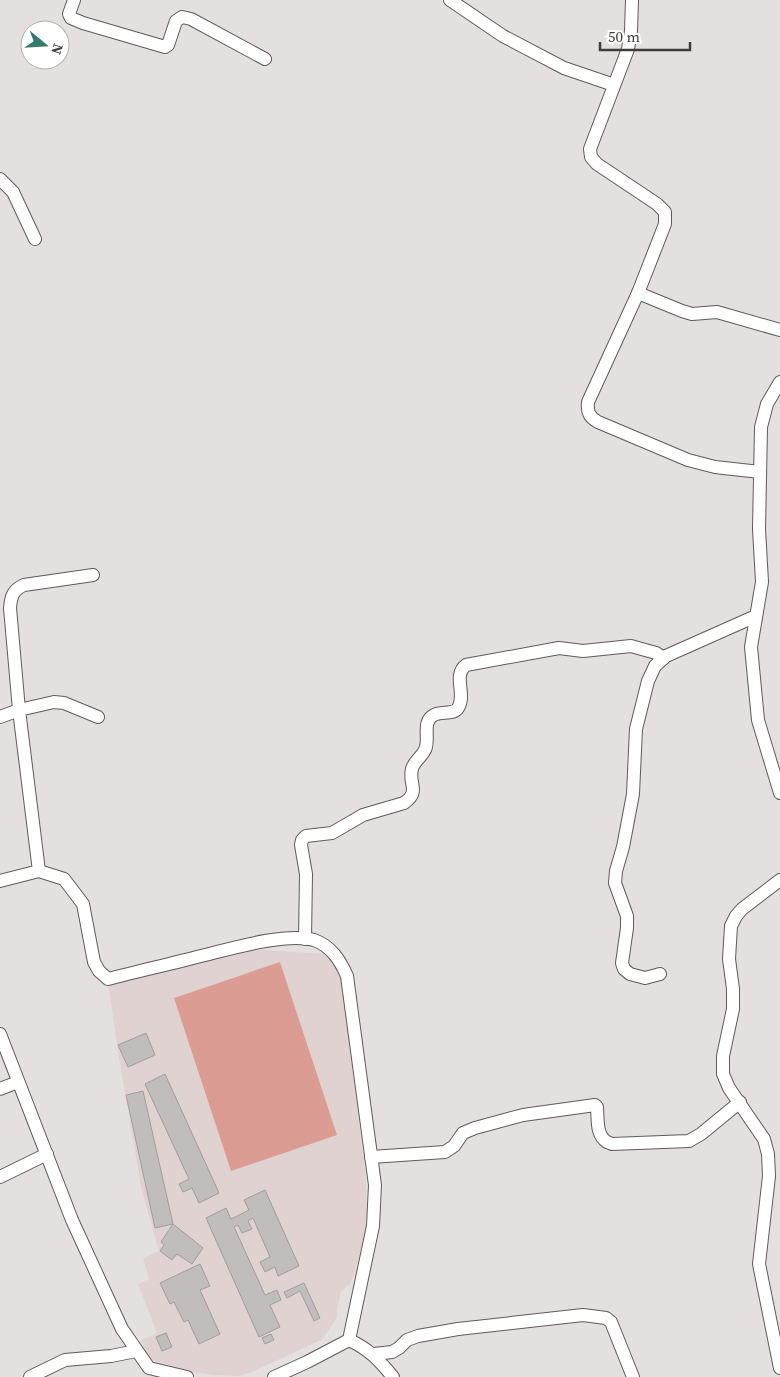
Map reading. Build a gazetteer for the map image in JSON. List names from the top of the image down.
{
  "scale_bar": "50 m",
  "north": "right"
}
